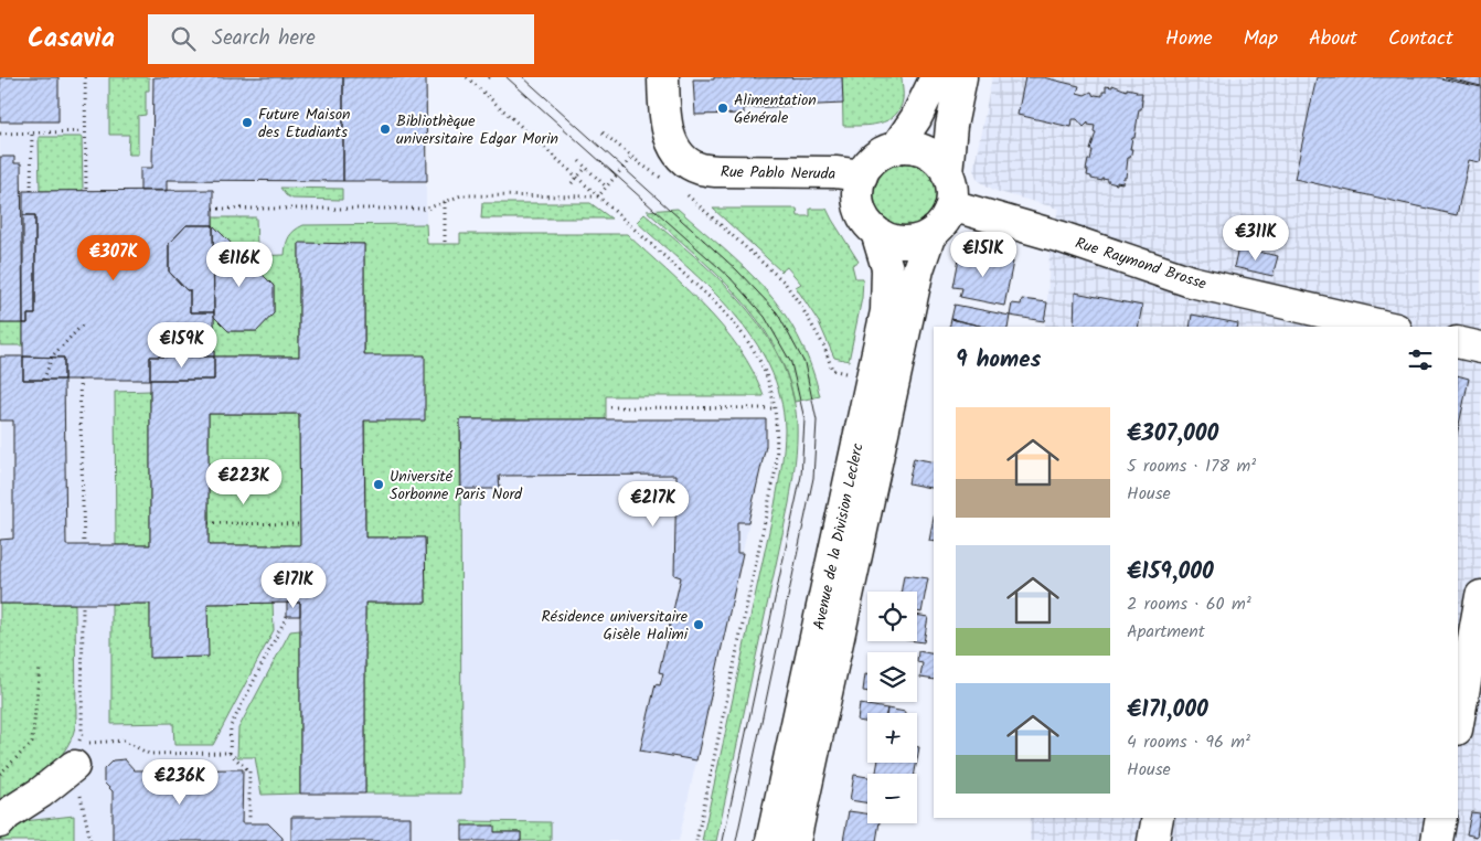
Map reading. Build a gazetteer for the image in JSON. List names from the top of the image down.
{
  "streets": {
    "street": ["Rue Pablo Neruda", "Rue Raymond Brosse", "Avenue de la Division Leclerc"]
  },
  "crossings": [
    ["Rue Pablo Neruda", "Rue Raymond Brosse"],
    ["Rue Pablo Neruda", "Avenue de la Division Leclerc"],
    ["Rue Raymond Brosse", "Avenue de la Division Leclerc"]
  ],
  "places": [
    "Alimentation Générale",
    "Future Maison des Etudiants",
    "Bibliothèque universitaire Edgar Morin",
    "Université Sorbonne Paris Nord",
    "Résidence universitaire Gisèle Halimi"
  ],
  "page": {
    "header": "Casavia",
    "search": "Search here",
    "nav": [
      "Home",
      "Map",
      "About",
      "Contact"
    ],
    "price": [
      "€311K",
      "€151K",
      "€307K",
      "€116K",
      "€159K",
      "€223K",
      "€217K",
      "€171K",
      "€236K"
    ],
    "heading": "9 homes",
    "list": [
      {
        "name": "€307,000",
        "note": "5 rooms · 178 m² · House"
      },
      {
        "name": "€159,000",
        "note": "2 rooms · 60 m² · Apartment"
      },
      {
        "name": "€171,000",
        "note": "4 rooms · 96 m² · House"
      }
    ],
    "map_buttons": ["+", "−"]
  }
}
